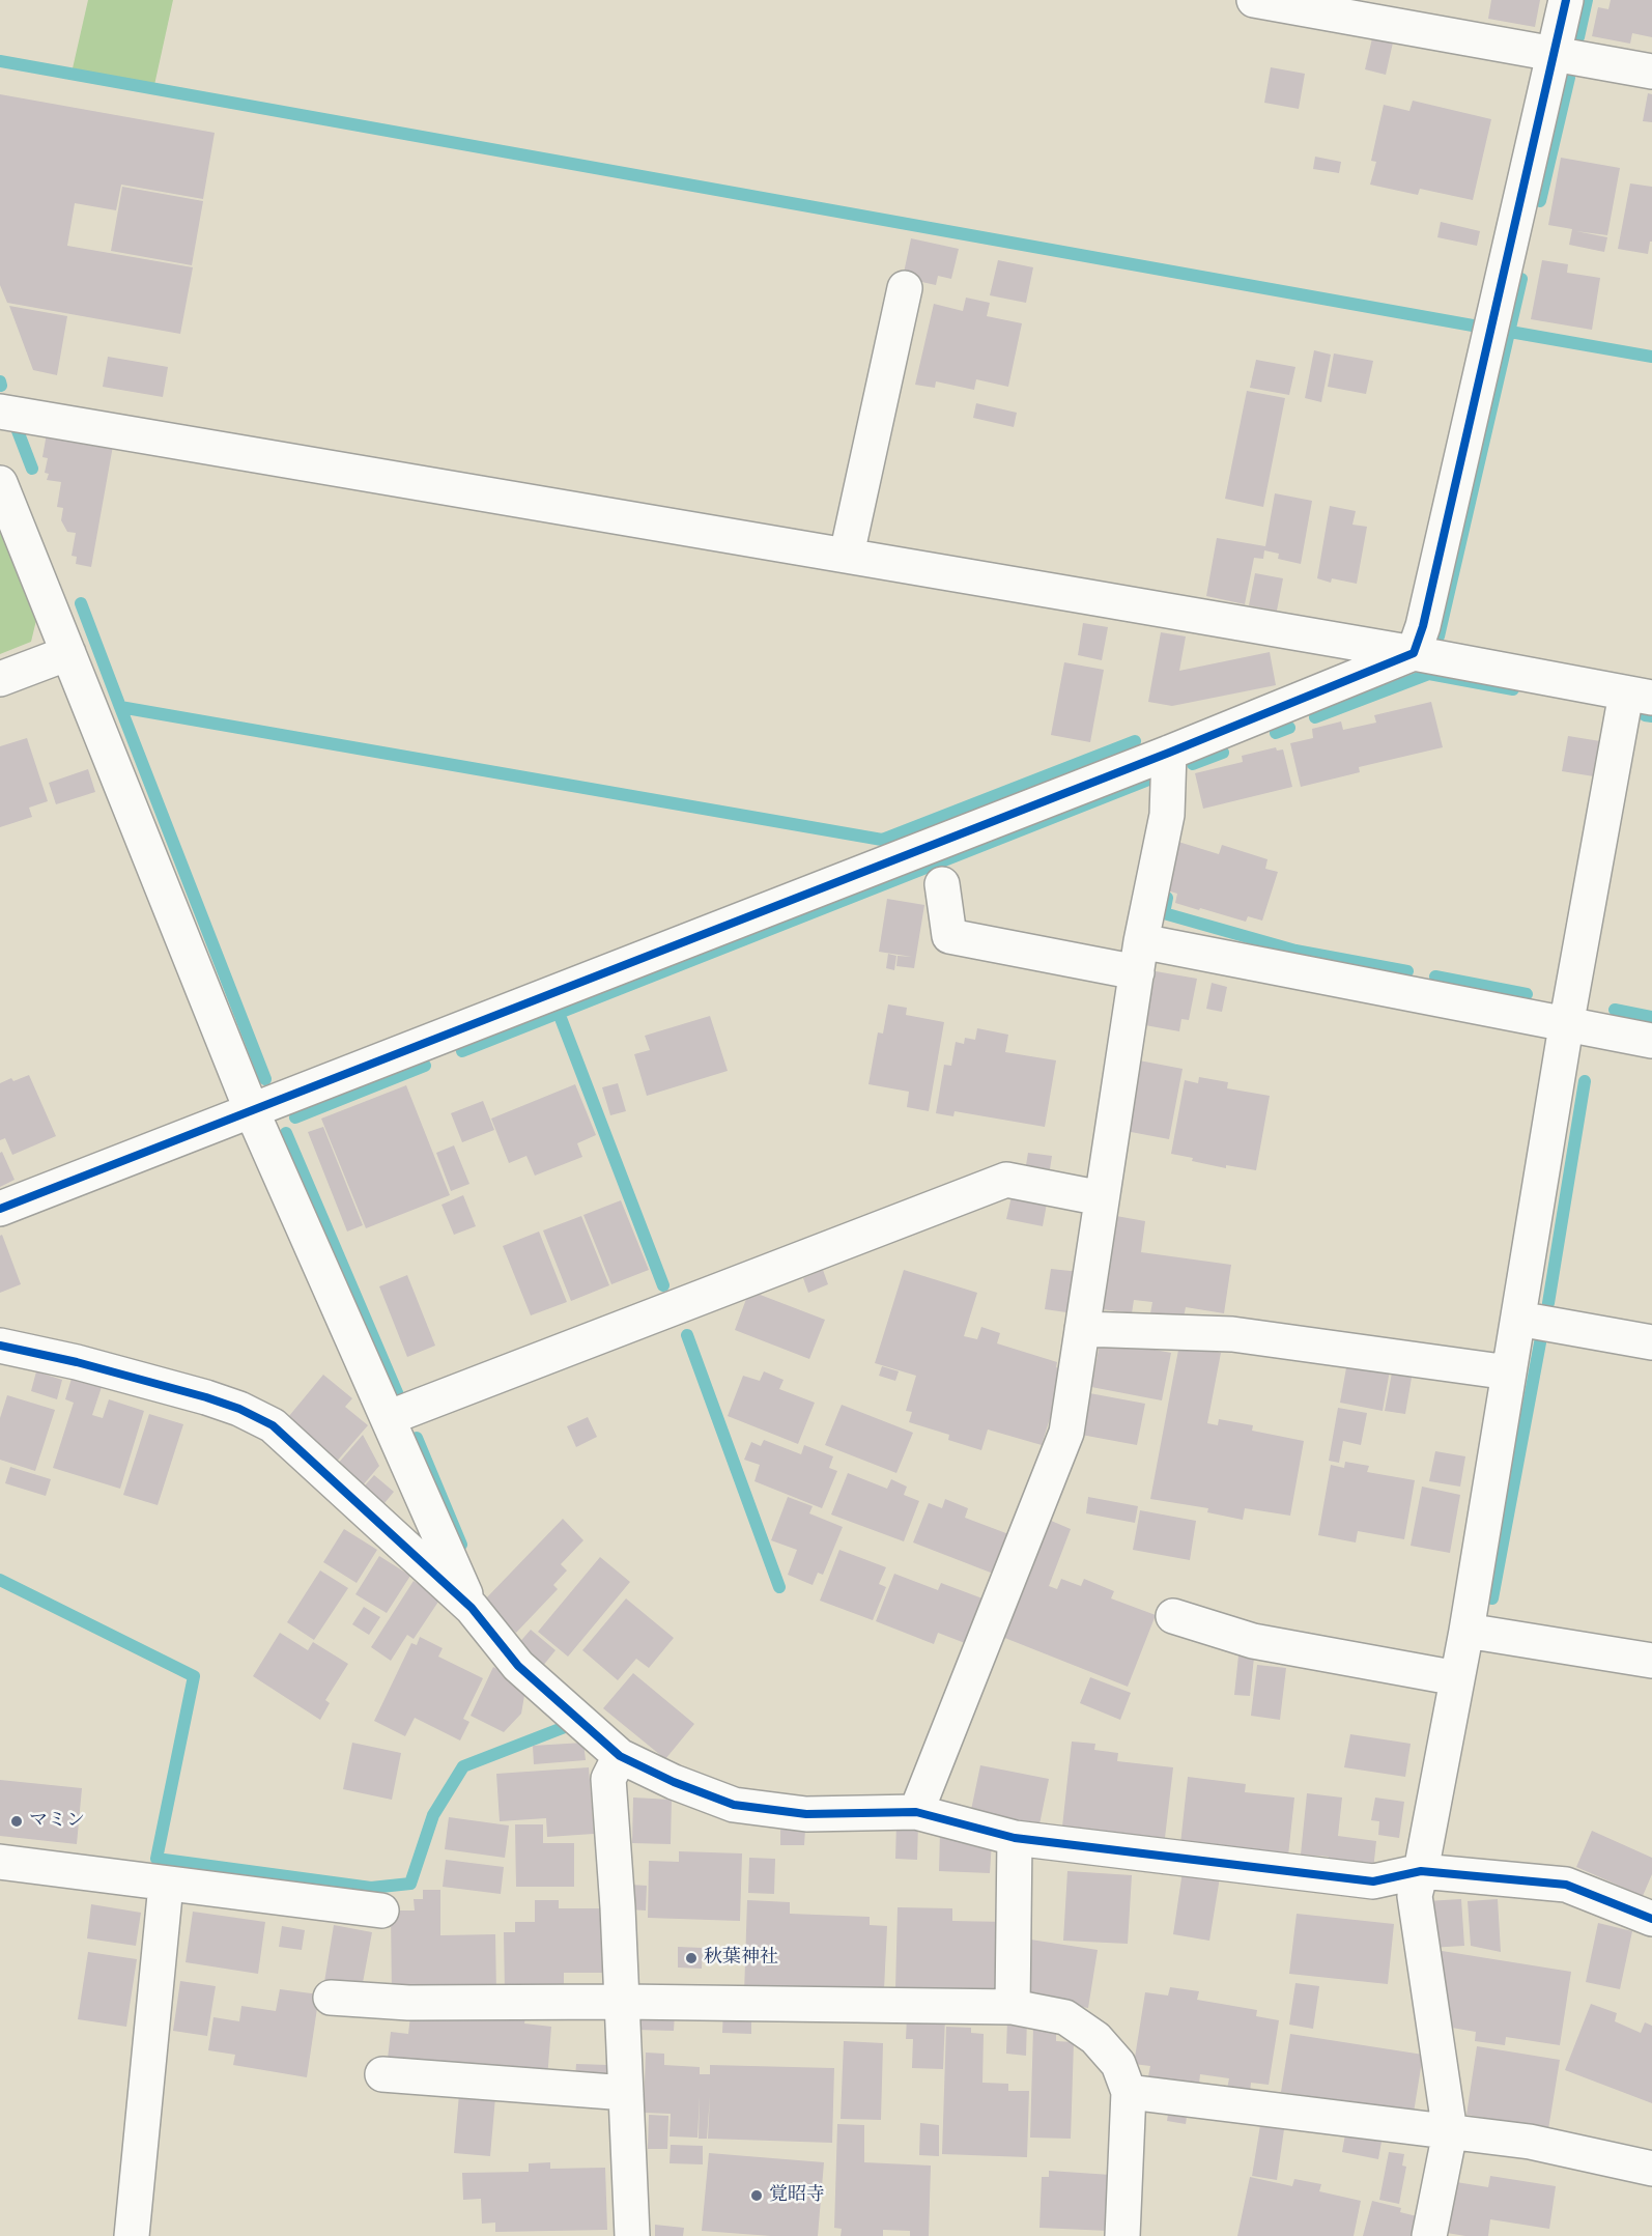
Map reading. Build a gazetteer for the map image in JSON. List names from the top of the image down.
{
  "places": ["マミン", "秋葉神社", "覚昭寺"]
}
